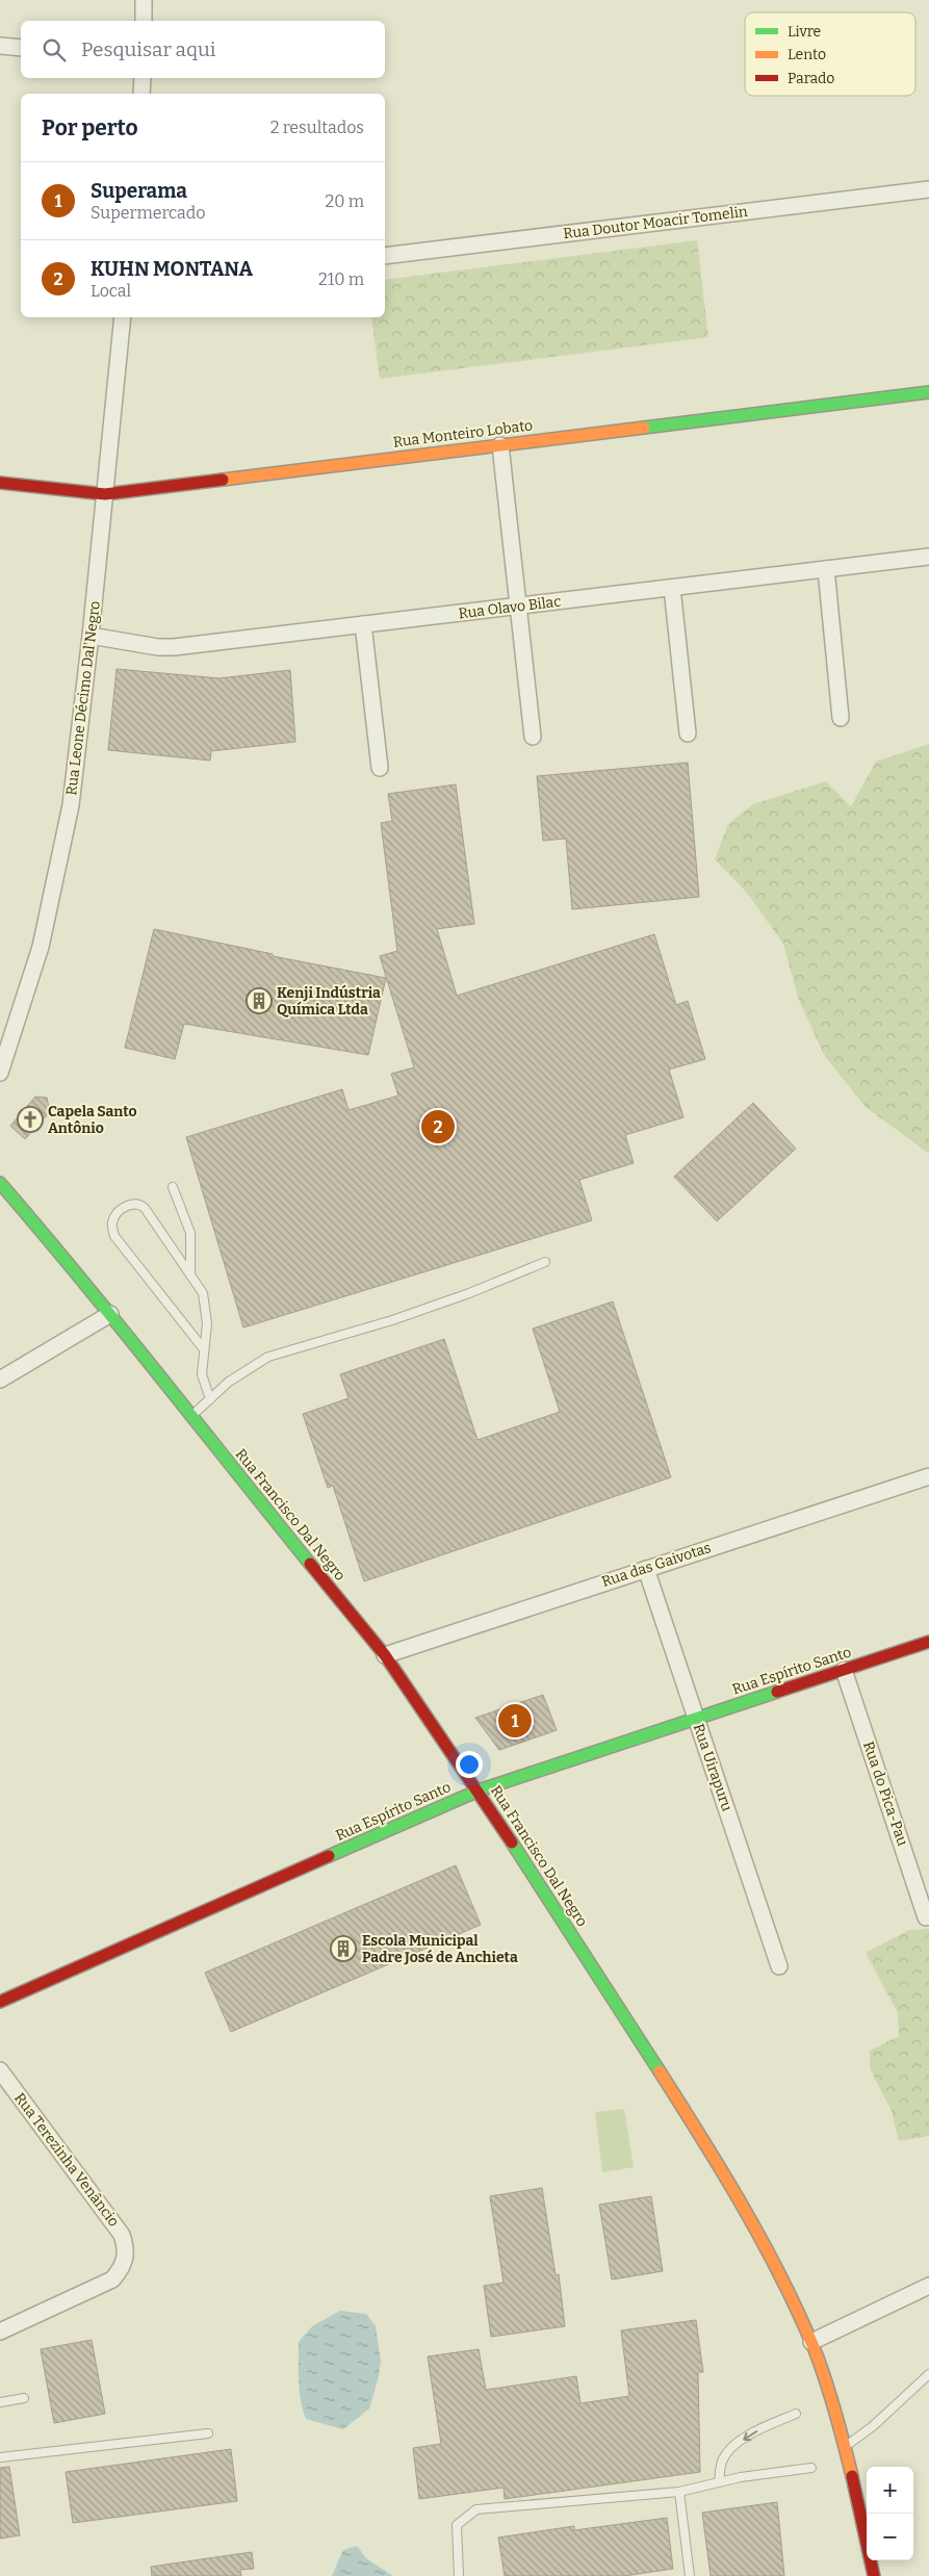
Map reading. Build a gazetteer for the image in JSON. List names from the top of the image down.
{
  "streets": {
    "street": [
      "Rua Doutor Moacir Tomelin",
      "Rua Monteiro Lobato",
      "Rua Olavo Bilac",
      "Rua Leone Décimo Dal'Negro",
      "Rua Francisco Dal Negro",
      "Rua das Gaivotas",
      "Rua Espírito Santo",
      "Rua Uirapuru",
      "Rua do Pica-Pau",
      "Rua Terezinha Venâncio"
    ]
  },
  "crossings": [
    ["Rua Monteiro Lobato", "Rua Leone Décimo Dal'Negro"],
    ["Rua Olavo Bilac", "Rua Leone Décimo Dal'Negro"],
    ["Rua Francisco Dal Negro", "Rua das Gaivotas"],
    ["Rua Francisco Dal Negro", "Rua Espírito Santo"],
    ["Rua das Gaivotas", "Rua Uirapuru"],
    ["Rua Espírito Santo", "Rua Uirapuru"],
    ["Rua Espírito Santo", "Rua do Pica-Pau"]
  ],
  "places": {
    "building": ["Kenji Indústria Química Ltda", "Escola Municipal Padre José de Anchieta"],
    "church": ["Capela Santo Antônio"]
  },
  "legend": ["Livre", "Lento", "Parado"],
  "page": {
    "search": "Pesquisar aqui",
    "heading": ["Por perto", "2 resultados"],
    "list": [
      {
        "mark": "1",
        "name": "Superama",
        "note": "Supermercado",
        "value": "20 m"
      },
      {
        "mark": "2",
        "name": "KUHN MONTANA",
        "note": "Local",
        "value": "210 m"
      }
    ],
    "pins": ["2", "1"],
    "map_buttons": ["+", "−"]
  }
}
